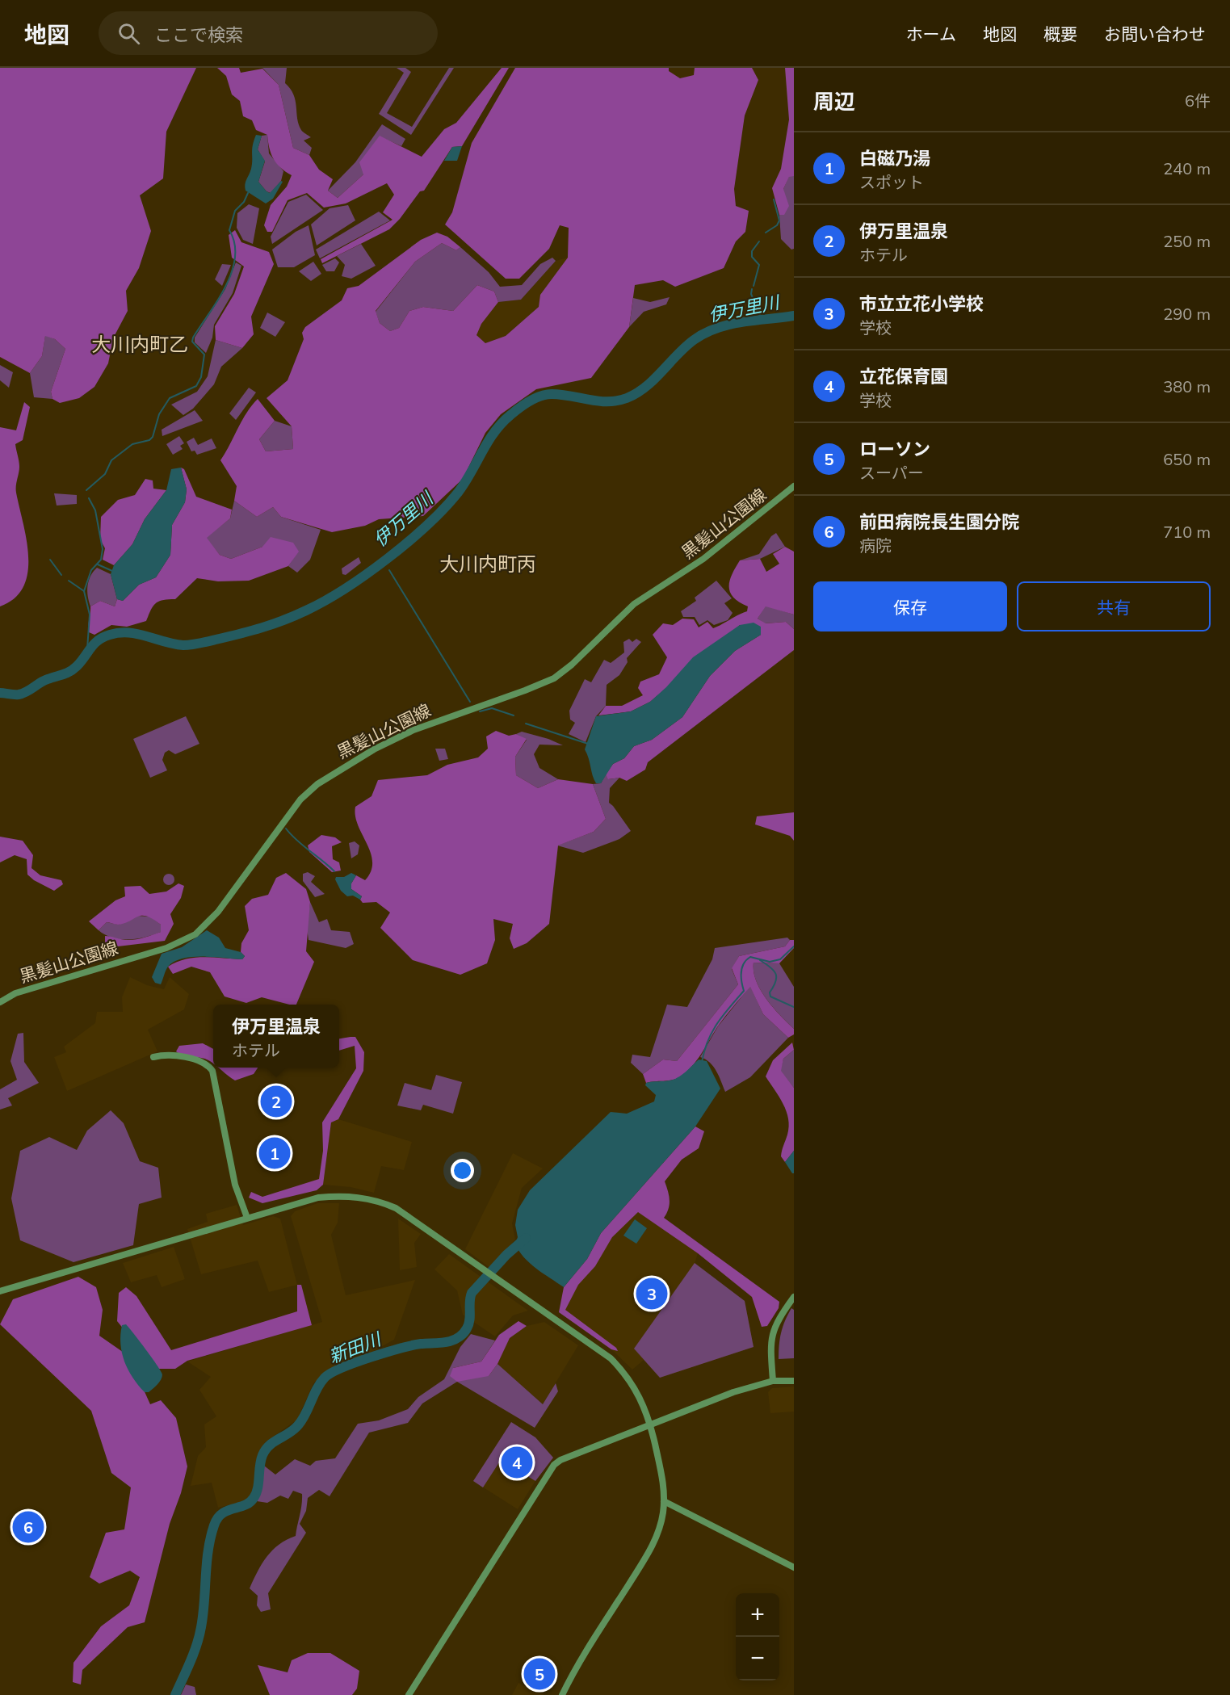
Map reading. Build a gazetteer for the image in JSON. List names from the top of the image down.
{
  "streets": {
    "street": ["黒髪山公園線"]
  },
  "districts": ["大川内町乙", "大川内町丙"],
  "water": ["伊万里川", "新田川"],
  "page": {
    "header": "地図",
    "search": "ここで検索",
    "nav": [
      "ホーム",
      "地図",
      "概要",
      "お問い合わせ"
    ],
    "heading": ["周辺", "6件"],
    "list": [
      {
        "mark": "1",
        "name": "白磁乃湯",
        "note": "スポット",
        "value": "240 m"
      },
      {
        "mark": "2",
        "name": "伊万里温泉",
        "note": "ホテル",
        "value": "250 m"
      },
      {
        "mark": "3",
        "name": "市立立花小学校",
        "note": "学校",
        "value": "290 m"
      },
      {
        "mark": "4",
        "name": "立花保育園",
        "note": "学校",
        "value": "380 m"
      },
      {
        "mark": "5",
        "name": "ローソン",
        "note": "スーパー",
        "value": "650 m"
      },
      {
        "mark": "6",
        "name": "前田病院長生園分院",
        "note": "病院",
        "value": "710 m"
      }
    ],
    "buttons": ["保存", "共有"],
    "popup": ["伊万里温泉", "ホテル"],
    "pins": [
      "2",
      "1",
      "3",
      "4",
      "6",
      "5"
    ],
    "map_buttons": ["+", "−"]
  }
}
